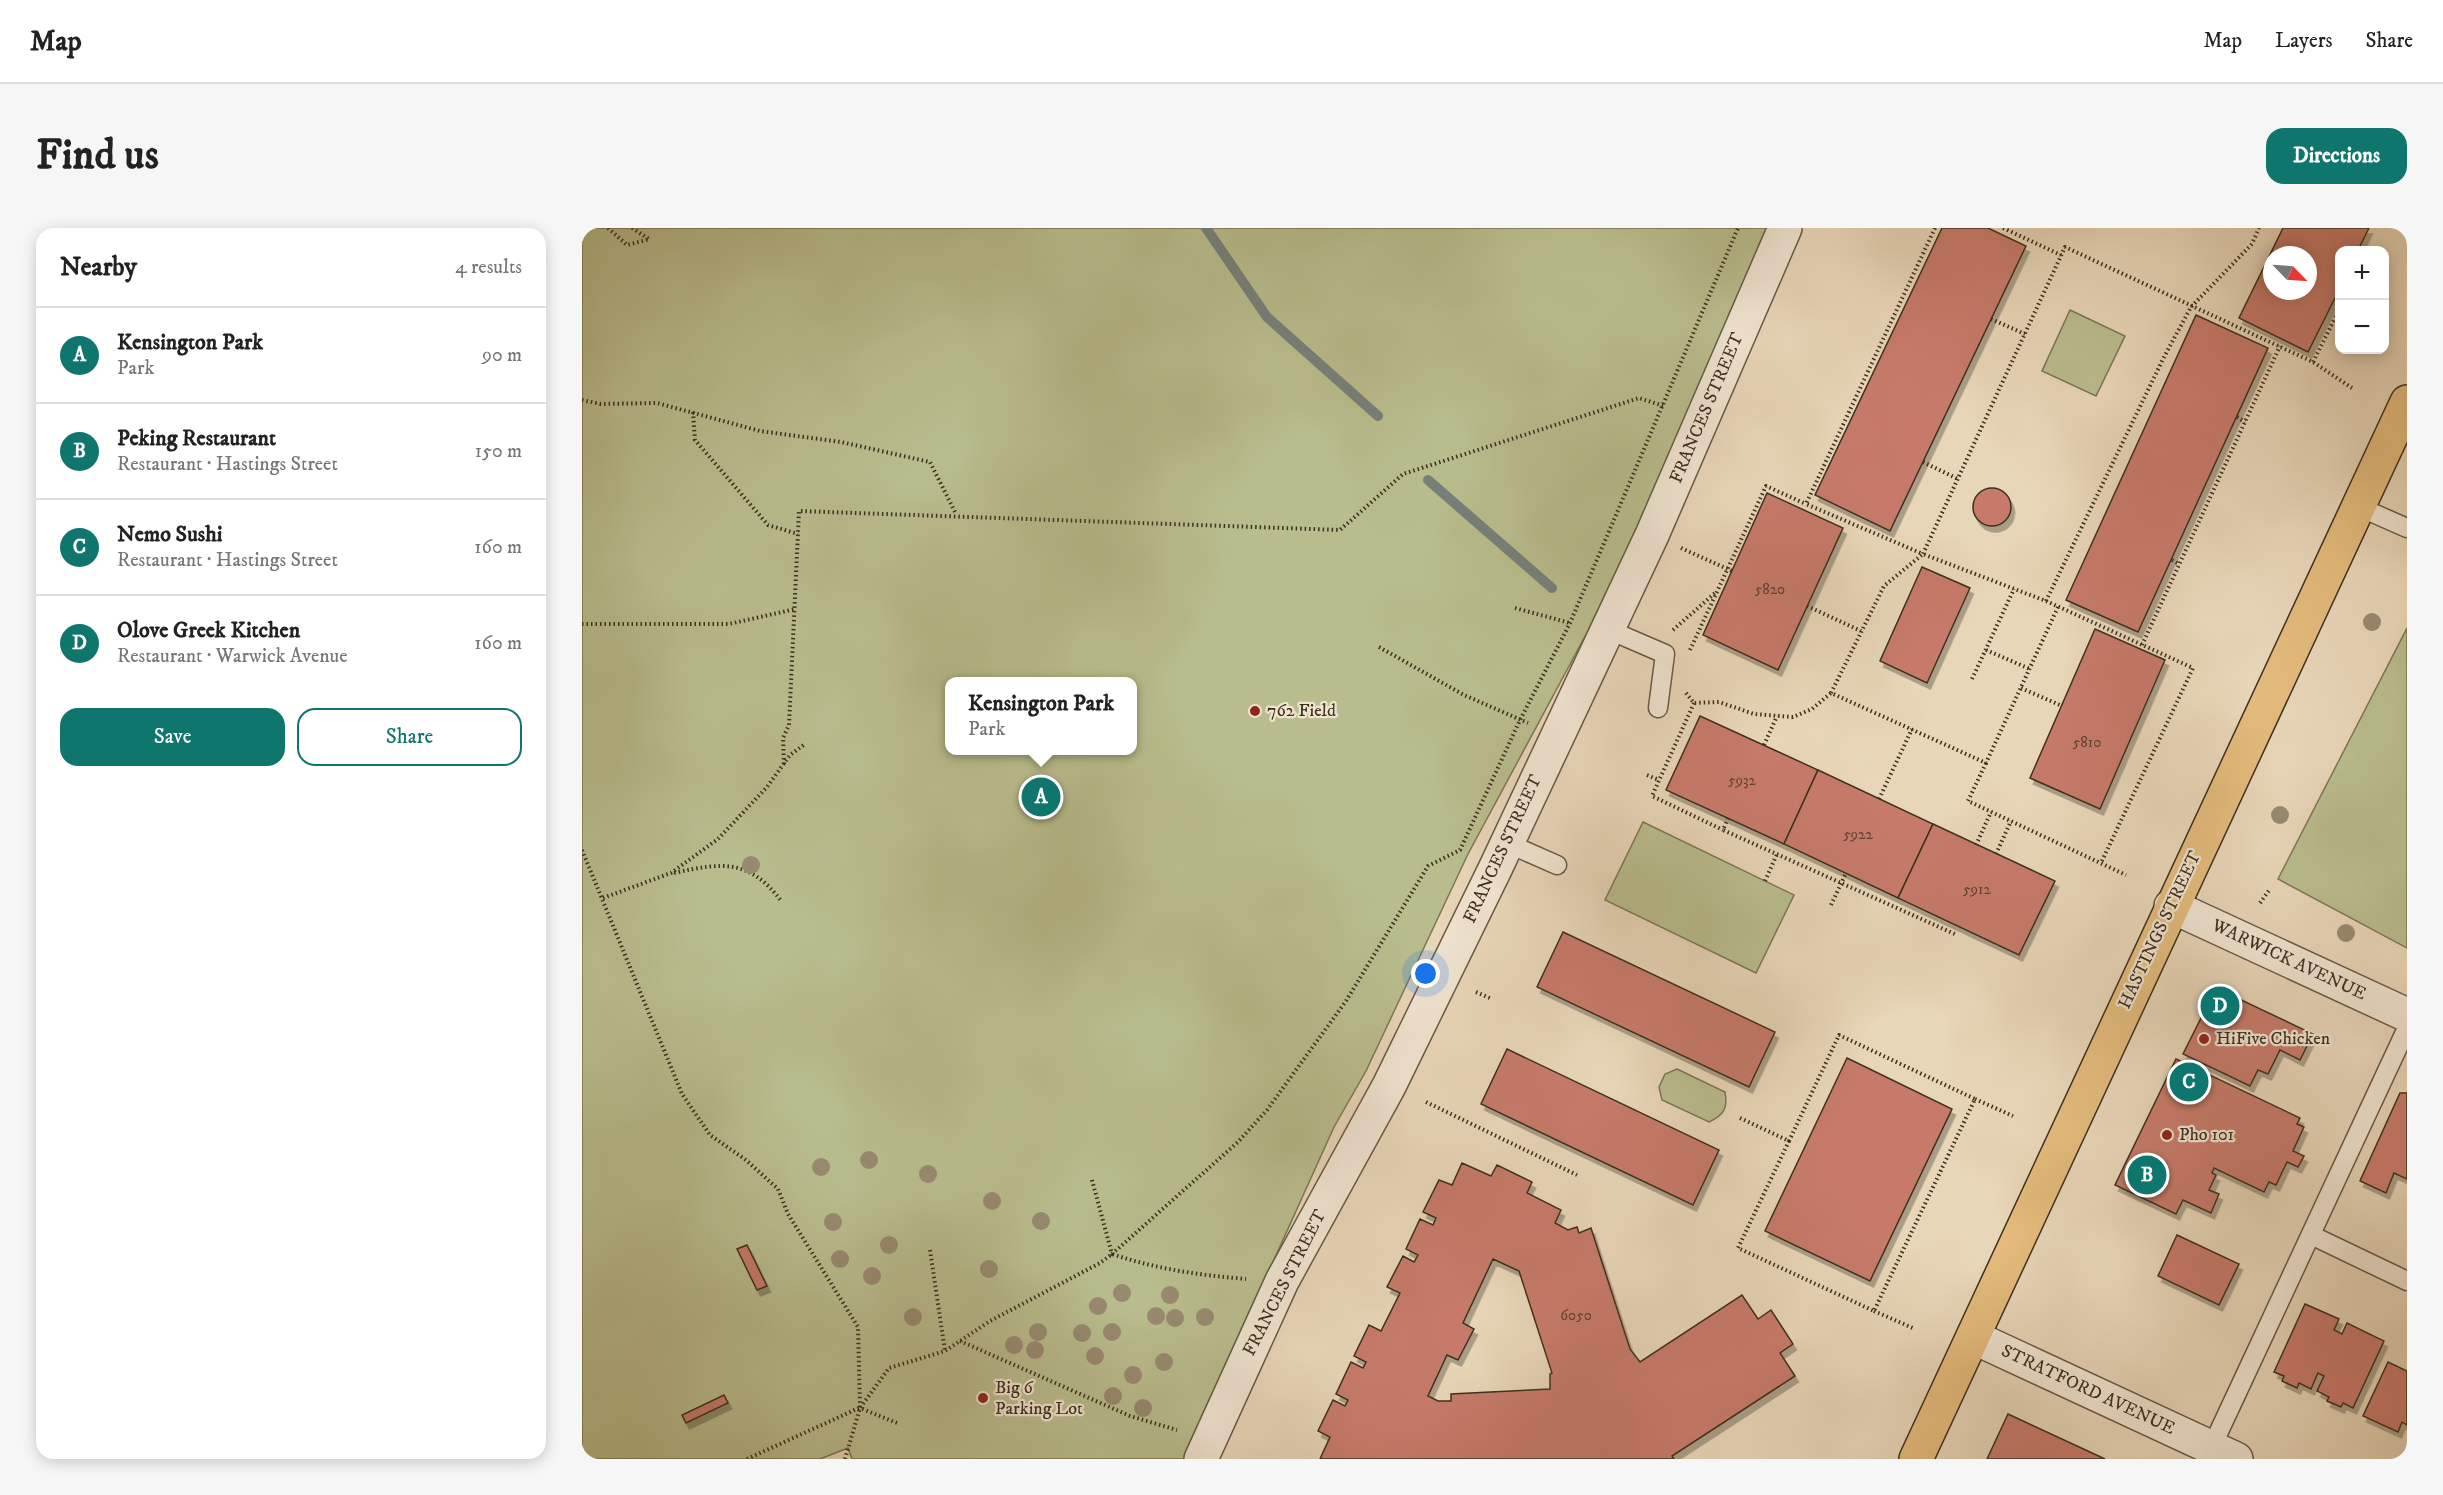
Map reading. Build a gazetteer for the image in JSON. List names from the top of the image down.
{
  "streets": {
    "main road": ["HASTINGS STREET"],
    "street": ["FRANCES STREET", "WARWICK AVENUE", "STRATFORD AVENUE"]
  },
  "crossings": [
    ["HASTINGS STREET", "WARWICK AVENUE"],
    ["HASTINGS STREET", "STRATFORD AVENUE"]
  ],
  "places": [
    "762 Field",
    "HiFive Chicken",
    "Pho 101",
    "Big 6 Parking Lot"
  ],
  "house_numbers": [
    "5820",
    "5810",
    "5932",
    "5922",
    "5912",
    "6050"
  ],
  "north": "bottom right",
  "page": {
    "header": "Map",
    "nav": ["Map", "Layers", "Share"],
    "buttons": [
      "Directions",
      ["Save", "Share"]
    ],
    "title": "Find us",
    "heading": ["Nearby", "4 results"],
    "map_buttons": ["+", "−"],
    "list": [
      {
        "mark": "A",
        "name": "Kensington Park",
        "note": "Park",
        "value": "90 m"
      },
      {
        "mark": "B",
        "name": "Peking Restaurant",
        "note": "Restaurant · Hastings Street",
        "value": "150 m"
      },
      {
        "mark": "C",
        "name": "Nemo Sushi",
        "note": "Restaurant · Hastings Street",
        "value": "160 m"
      },
      {
        "mark": "D",
        "name": "Olove Greek Kitchen",
        "note": "Restaurant · Warwick Avenue",
        "value": "160 m"
      }
    ],
    "popup": ["Kensington Park", "Park"],
    "pins": [
      "A",
      "D",
      "C",
      "B"
    ]
  }
}
